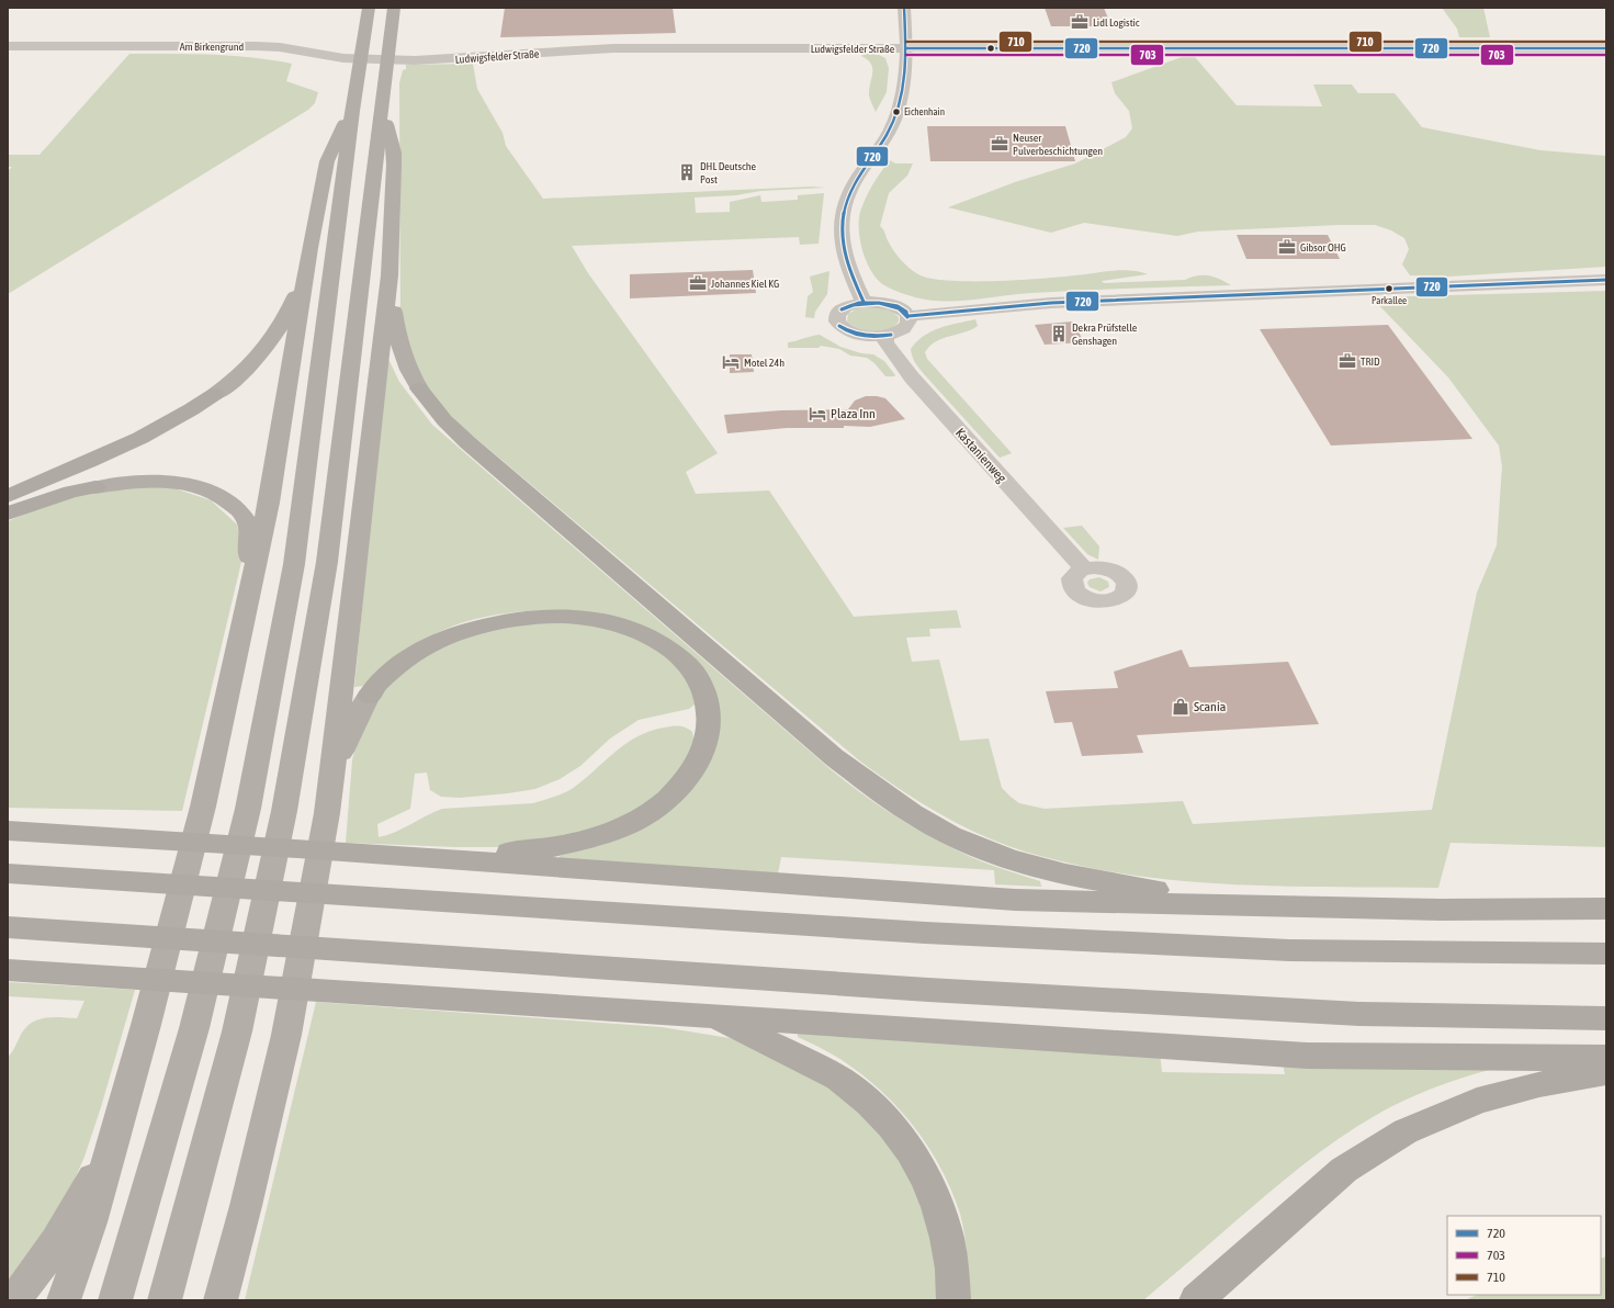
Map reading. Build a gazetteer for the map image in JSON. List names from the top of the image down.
{
  "streets": {
    "street": ["Am Birkengrund", "Ludwigsfelder Straße", "Kastanienweg"]
  },
  "crossings": [
    ["Am Birkengrund", "Ludwigsfelder Straße"]
  ],
  "places": {
    "office": [
      "Lidl Logistic",
      "Neuser Pulverbeschichtungen",
      "Gibsor OHG",
      "Johannes Kiel KG",
      "TRID"
    ],
    "other": ["Eichenhain", "Parkallee"],
    "building": ["DHL Deutsche Post", "Dekra Prüfstelle Genshagen"],
    "hotel": ["Motel 24h", "Plaza Inn"],
    "shop": ["Scania"]
  },
  "lines": ["transit line 720", "transit line 710", "transit line 703"],
  "legend": ["720", "703", "710"]
}
